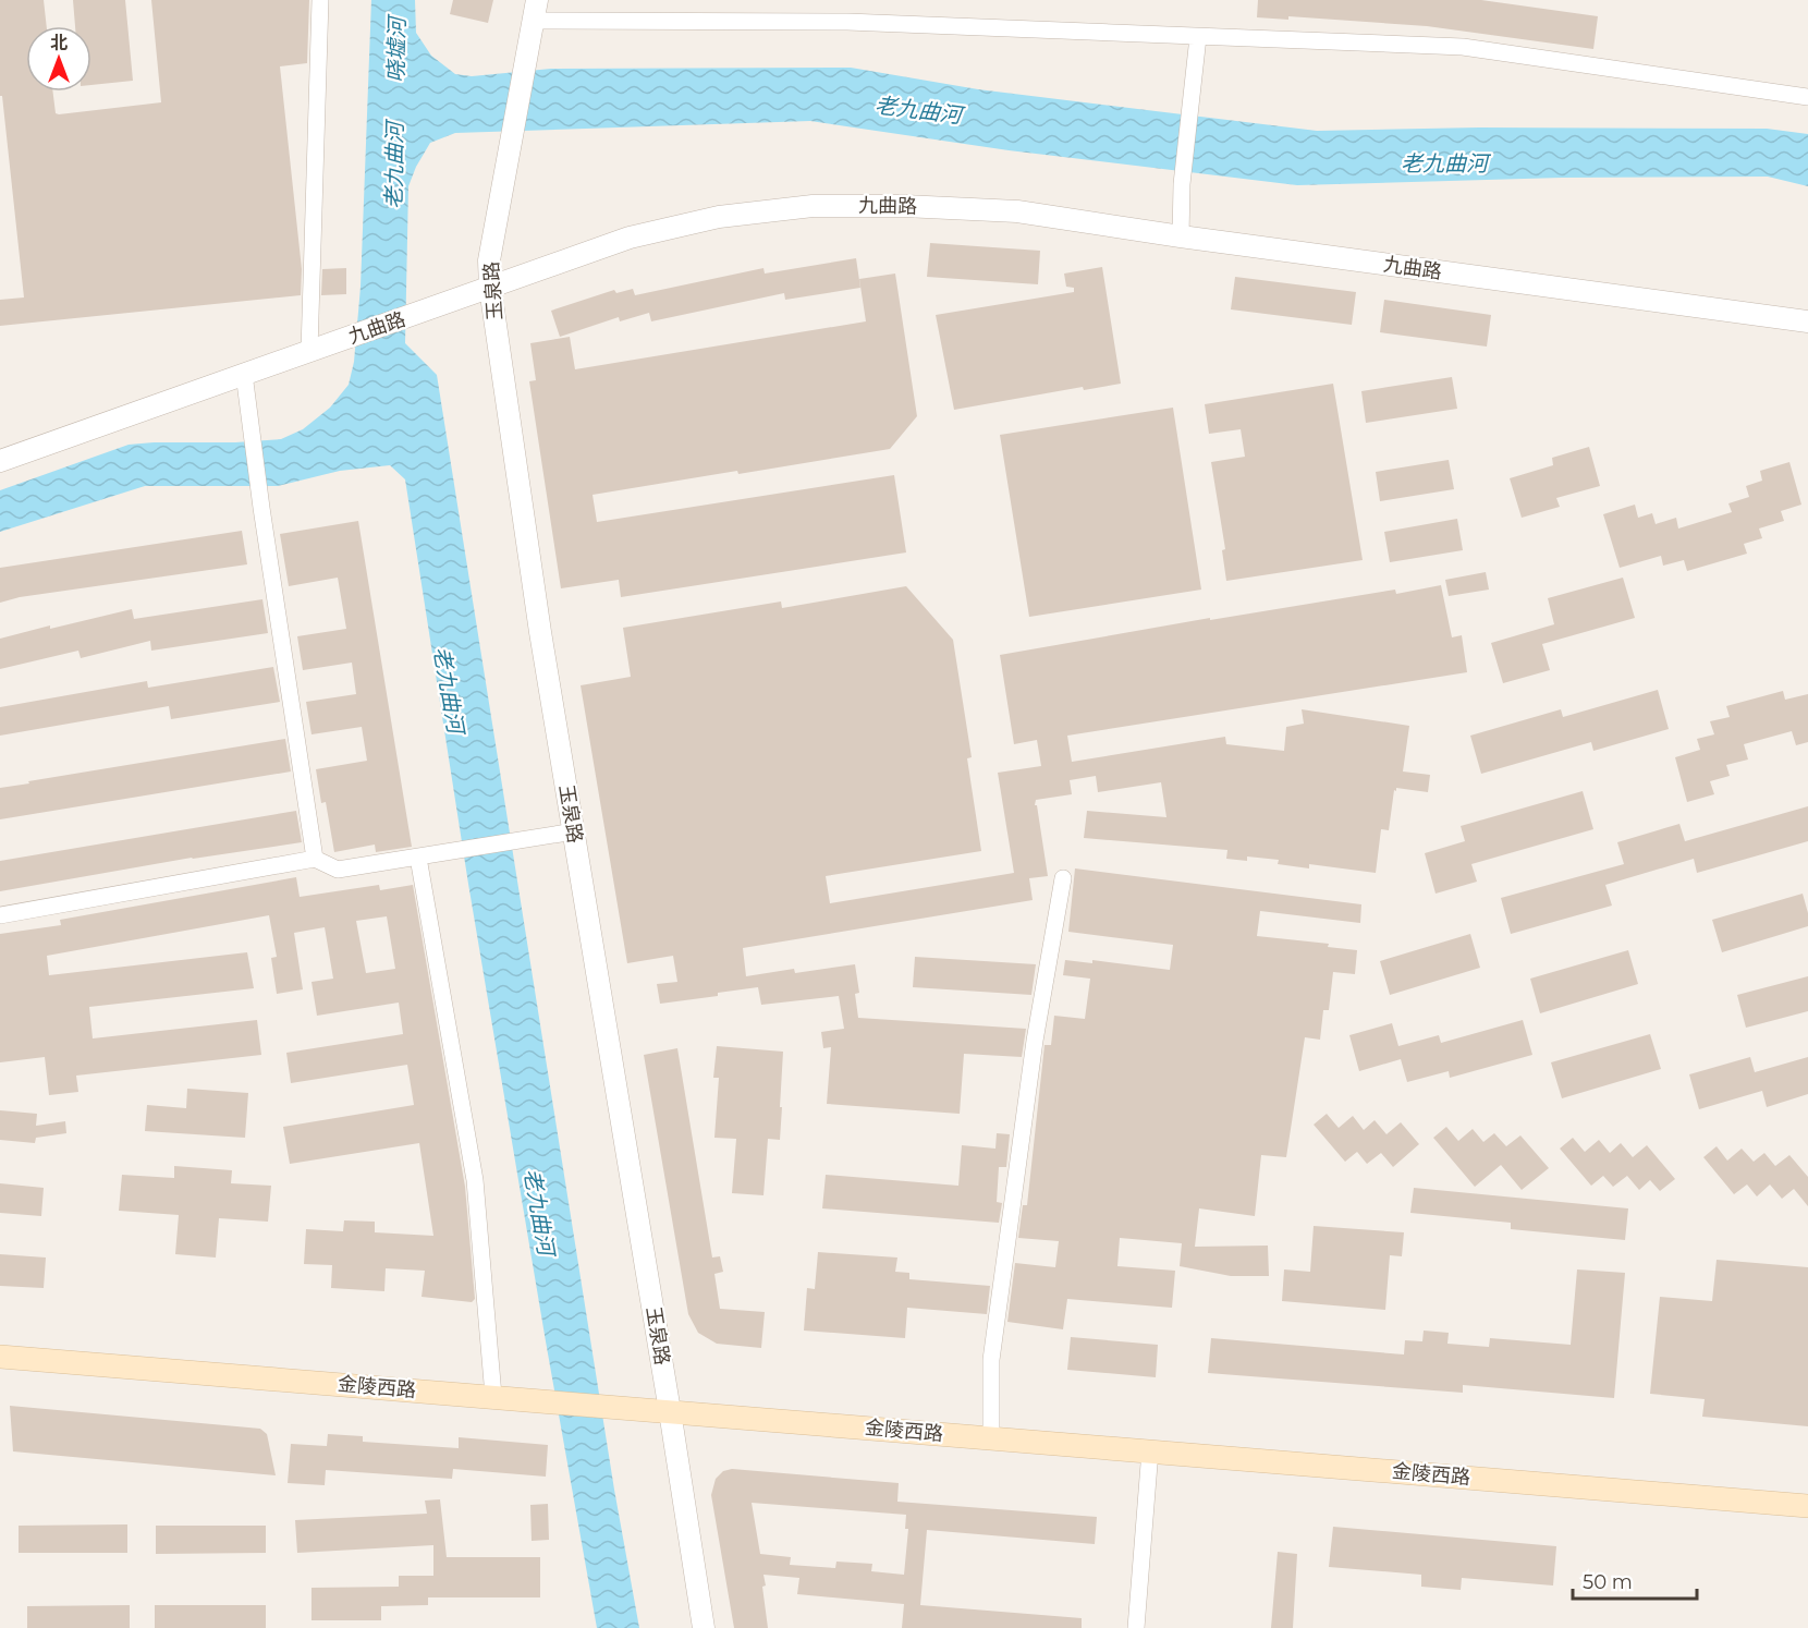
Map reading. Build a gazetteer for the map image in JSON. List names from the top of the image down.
{
  "streets": {
    "main road": ["金陵西路"],
    "street": ["九曲路", "玉泉路"]
  },
  "crossings": [
    ["九曲路", "玉泉路"],
    ["玉泉路", "金陵西路"]
  ],
  "water": ["哓墟河", "老九曲河"],
  "scale_bar": "50 m",
  "north": "top"
}
